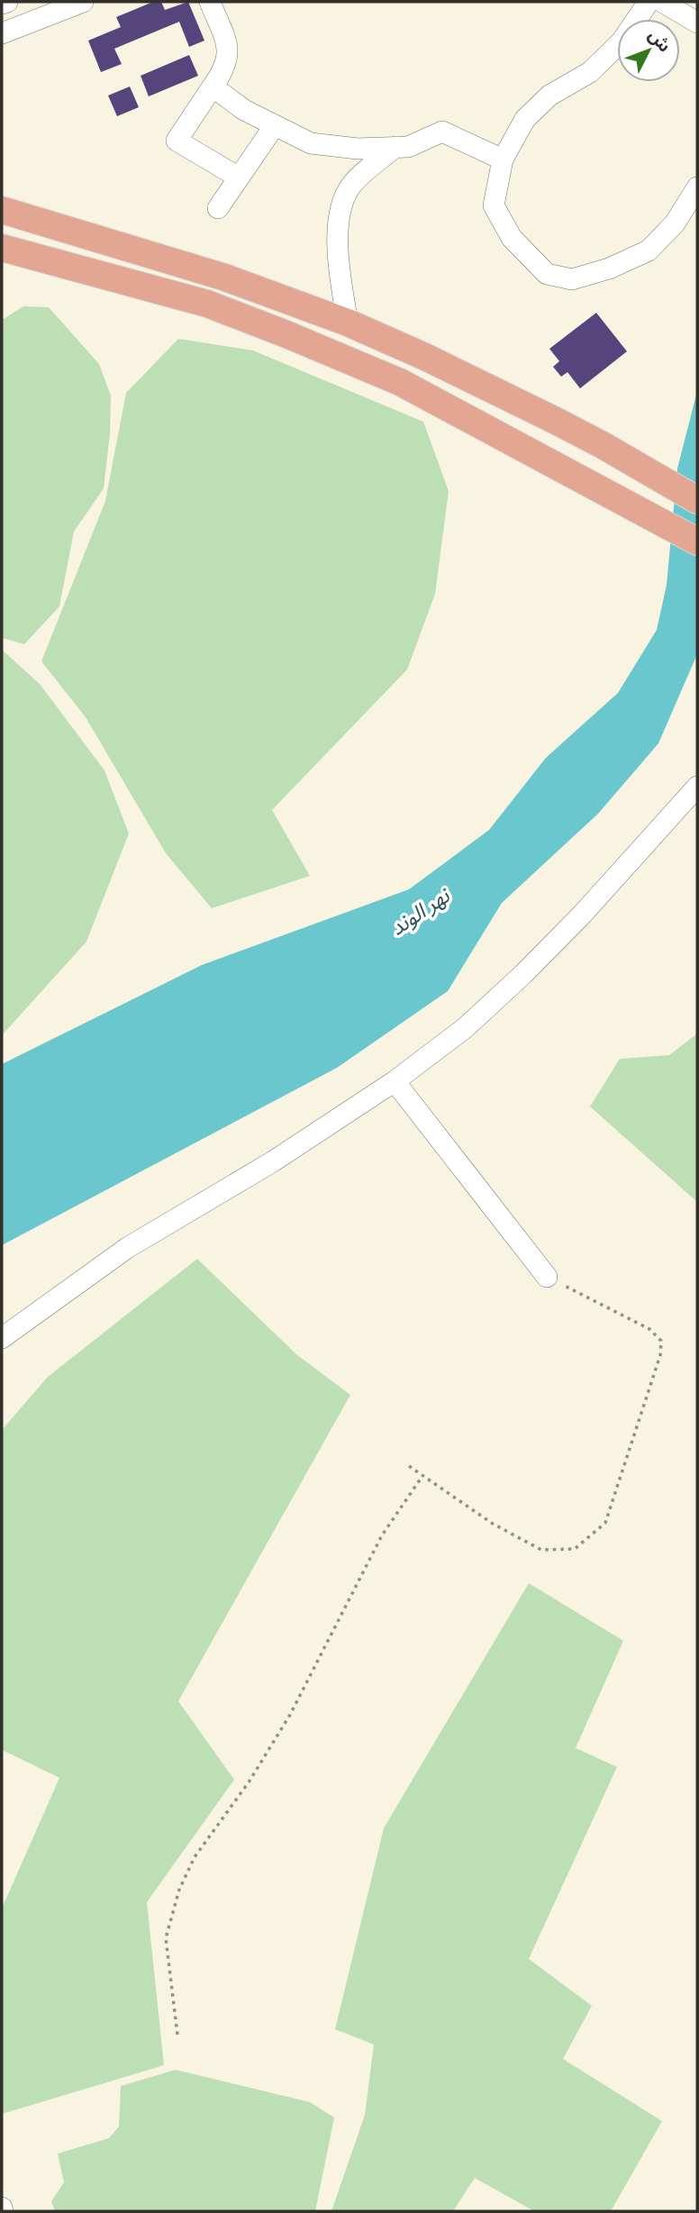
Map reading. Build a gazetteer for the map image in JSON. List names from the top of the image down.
{
  "water": ["نهر الوند"],
  "north": "top right"
}
